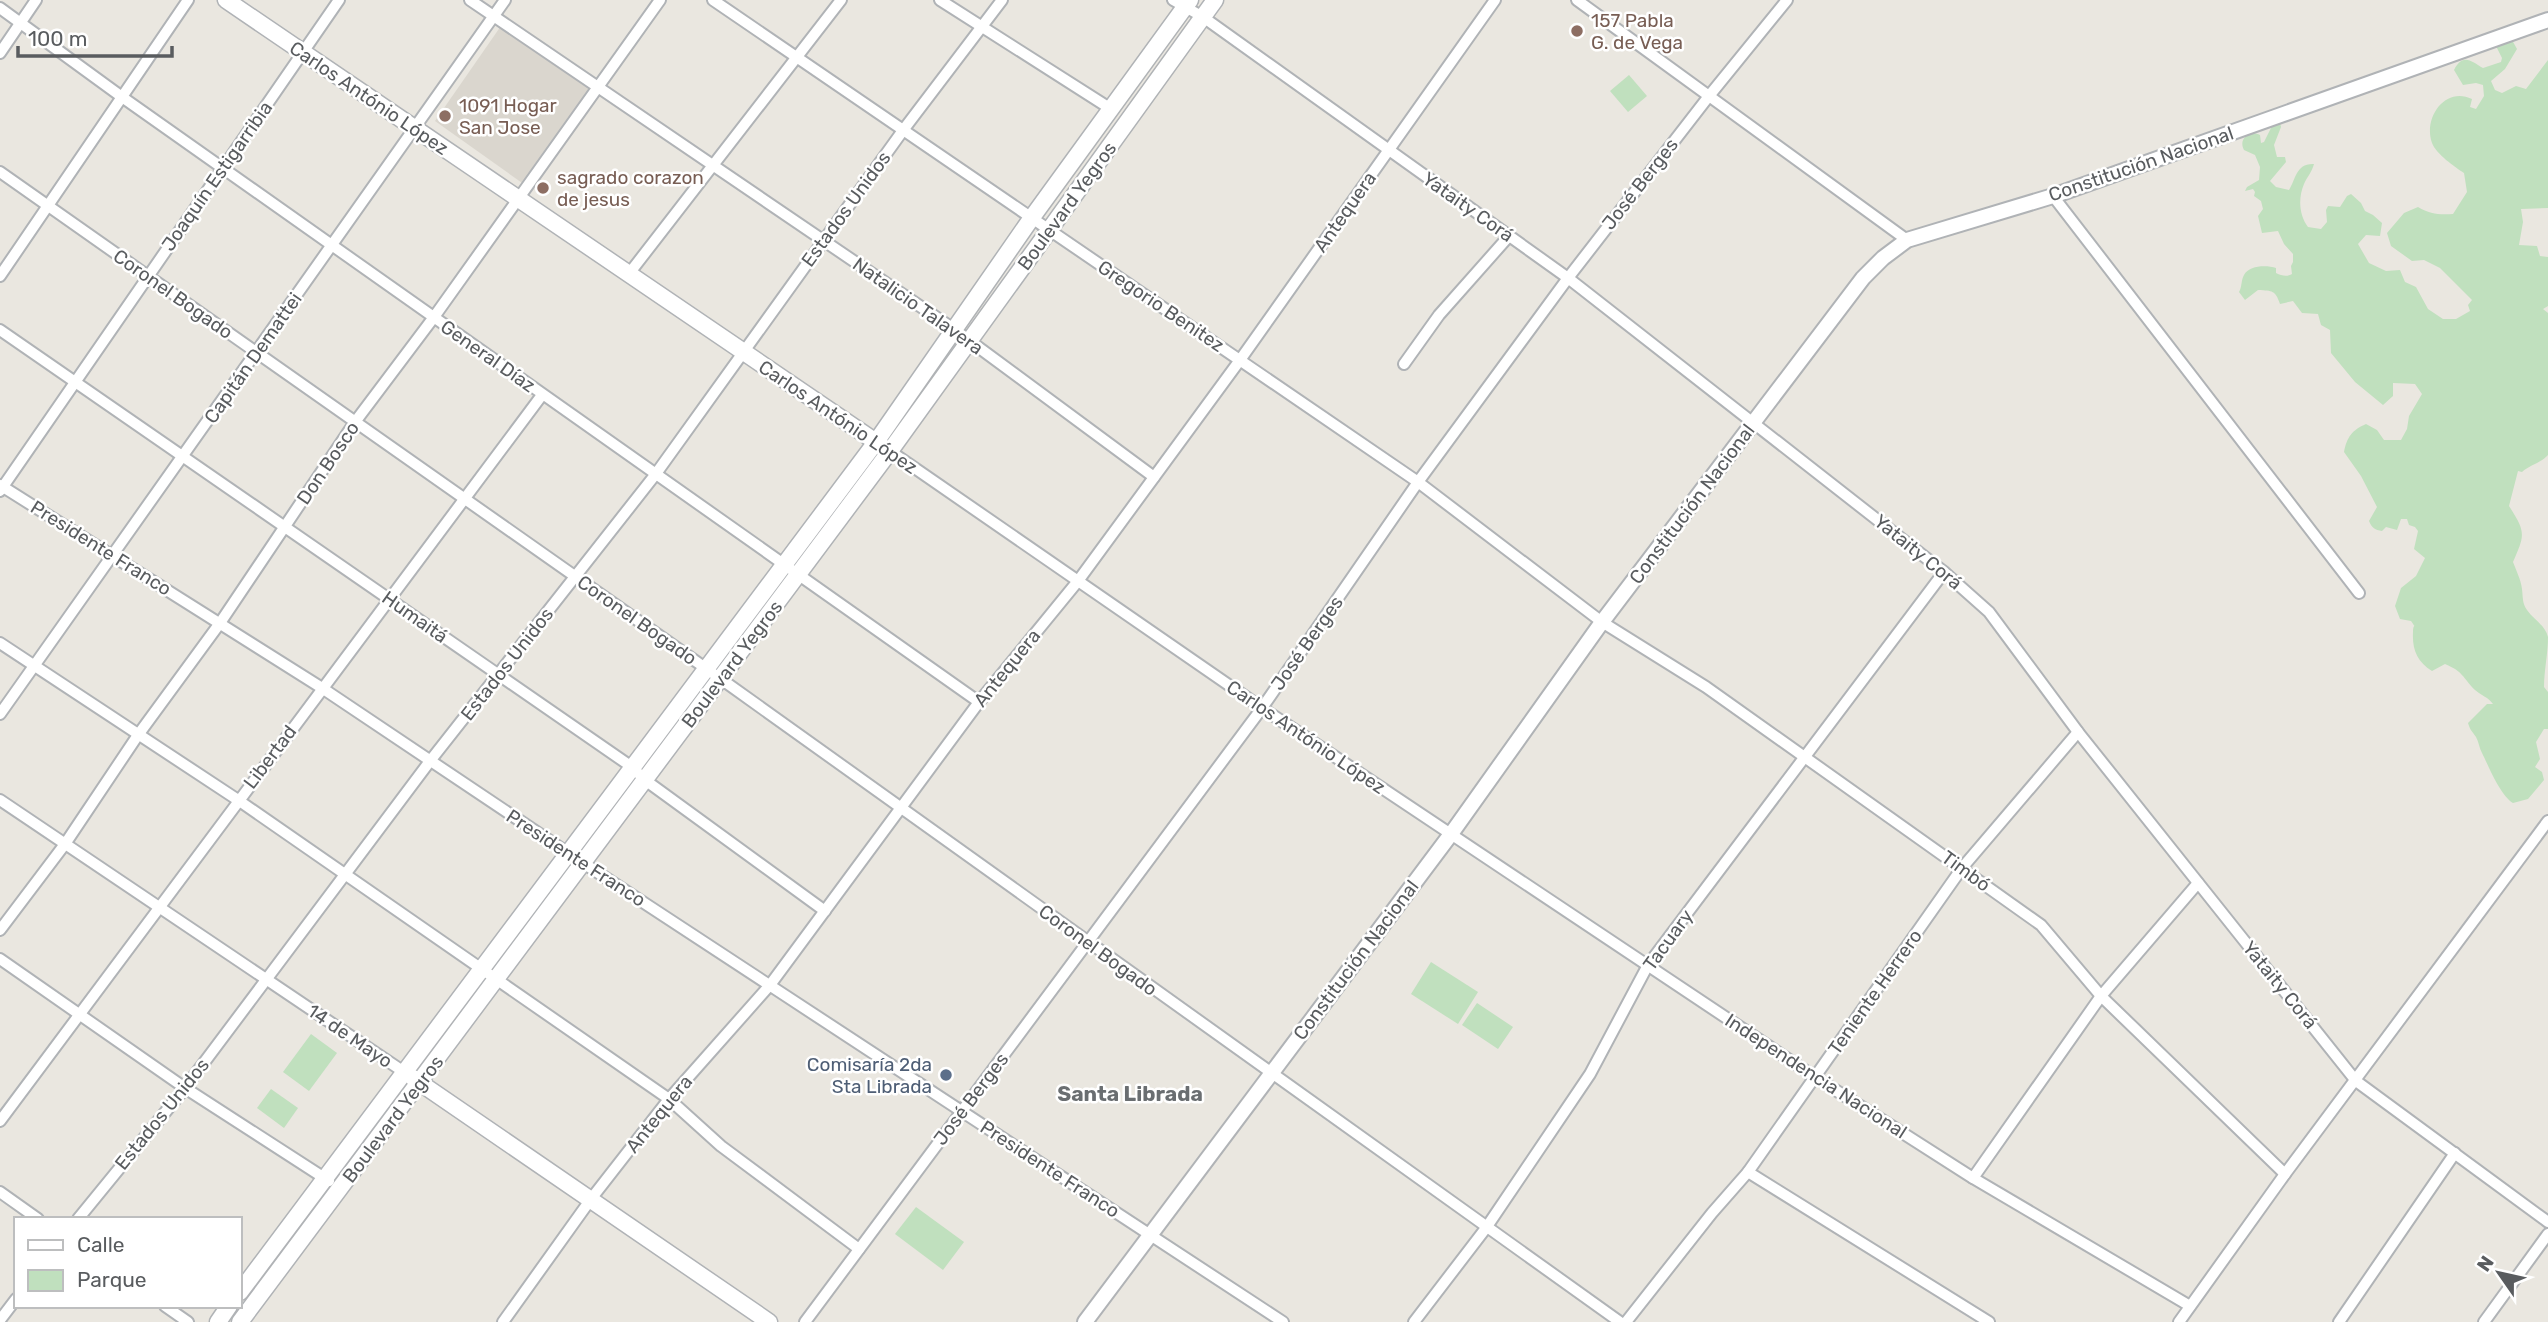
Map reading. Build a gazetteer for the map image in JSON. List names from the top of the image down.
{
  "streets": {
    "main road": ["Carlos António López", "Boulevard Yegros", "14 de Mayo"],
    "street": [
      "Constitución Nacional",
      "Joaquín Estigarribia",
      "José Berges",
      "Yataity Corá",
      "Estados Unidos",
      "Antequera",
      "Coronel Bogado",
      "Natalicio Talavera",
      "Gregorio Benitez",
      "General Díaz",
      "Capitán Demattei",
      "Don Bosco",
      "Presidente Franco",
      "Humaitá",
      "Libertad",
      "Timbó",
      "Tacuary",
      "Teniente Herrero",
      "Independencia Nacional"
    ]
  },
  "crossings": [
    ["Carlos António López", "Constitución Nacional"],
    ["Carlos António López", "Joaquín Estigarribia"],
    ["Carlos António López", "José Berges"],
    ["Carlos António López", "Boulevard Yegros"],
    ["Carlos António López", "Estados Unidos"],
    ["Carlos António López", "Antequera"],
    ["Carlos António López", "Capitán Demattei"],
    ["Carlos António López", "Don Bosco"],
    ["Carlos António López", "Independencia Nacional"],
    ["Constitución Nacional", "Yataity Corá"],
    ["Constitución Nacional", "Coronel Bogado"],
    ["Constitución Nacional", "Gregorio Benitez"],
    ["Constitución Nacional", "Presidente Franco"],
    ["Constitución Nacional", "Timbó"],
    ["Constitución Nacional", "Independencia Nacional"],
    ["Joaquín Estigarribia", "Coronel Bogado"],
    ["Joaquín Estigarribia", "General Díaz"],
    ["Joaquín Estigarribia", "Presidente Franco"],
    ["Joaquín Estigarribia", "Humaitá"],
    ["José Berges", "Yataity Corá"],
    ["José Berges", "Coronel Bogado"],
    ["José Berges", "Gregorio Benitez"],
    ["José Berges", "Presidente Franco"],
    ["Boulevard Yegros", "Yataity Corá"],
    ["Boulevard Yegros", "Coronel Bogado"],
    ["Boulevard Yegros", "Natalicio Talavera"],
    ["Boulevard Yegros", "Gregorio Benitez"],
    ["Boulevard Yegros", "General Díaz"],
    ["Boulevard Yegros", "Presidente Franco"],
    ["Boulevard Yegros", "Humaitá"],
    ["Boulevard Yegros", "14 de Mayo"],
    ["Yataity Corá", "Antequera"],
    ["Yataity Corá", "Tacuary"],
    ["Yataity Corá", "Teniente Herrero"],
    ["Estados Unidos", "Coronel Bogado"],
    ["Estados Unidos", "Natalicio Talavera"],
    ["Estados Unidos", "Gregorio Benitez"],
    ["Estados Unidos", "General Díaz"],
    ["Estados Unidos", "Presidente Franco"],
    ["Estados Unidos", "Humaitá"],
    ["Estados Unidos", "14 de Mayo"],
    ["Antequera", "Coronel Bogado"],
    ["Antequera", "Natalicio Talavera"],
    ["Antequera", "Gregorio Benitez"],
    ["Antequera", "General Díaz"],
    ["Antequera", "Presidente Franco"],
    ["Antequera", "Humaitá"],
    ["Antequera", "14 de Mayo"],
    ["Coronel Bogado", "Capitán Demattei"],
    ["Coronel Bogado", "Don Bosco"],
    ["Coronel Bogado", "Libertad"],
    ["Coronel Bogado", "Tacuary"],
    ["Natalicio Talavera", "Capitán Demattei"],
    ["Natalicio Talavera", "Don Bosco"],
    ["Gregorio Benitez", "Timbó"],
    ["General Díaz", "Capitán Demattei"],
    ["General Díaz", "Don Bosco"],
    ["General Díaz", "Libertad"],
    ["Capitán Demattei", "Presidente Franco"],
    ["Capitán Demattei", "Humaitá"],
    ["Don Bosco", "Presidente Franco"],
    ["Don Bosco", "Humaitá"],
    ["Don Bosco", "14 de Mayo"],
    ["Presidente Franco", "Libertad"],
    ["Humaitá", "Libertad"],
    ["Libertad", "14 de Mayo"],
    ["Timbó", "Tacuary"],
    ["Timbó", "Teniente Herrero"],
    ["Tacuary", "Independencia Nacional"],
    ["Teniente Herrero", "Independencia Nacional"]
  ],
  "districts": ["Santa Librada"],
  "places": [
    "157 Pabla G. de Vega",
    "1091 Hogar San Jose",
    "sagrado corazon de jesus",
    "Comisaría 2da Sta Librada"
  ],
  "legend": ["Calle", "Parque"],
  "scale_bar": "100 m",
  "north": "top left"
}
